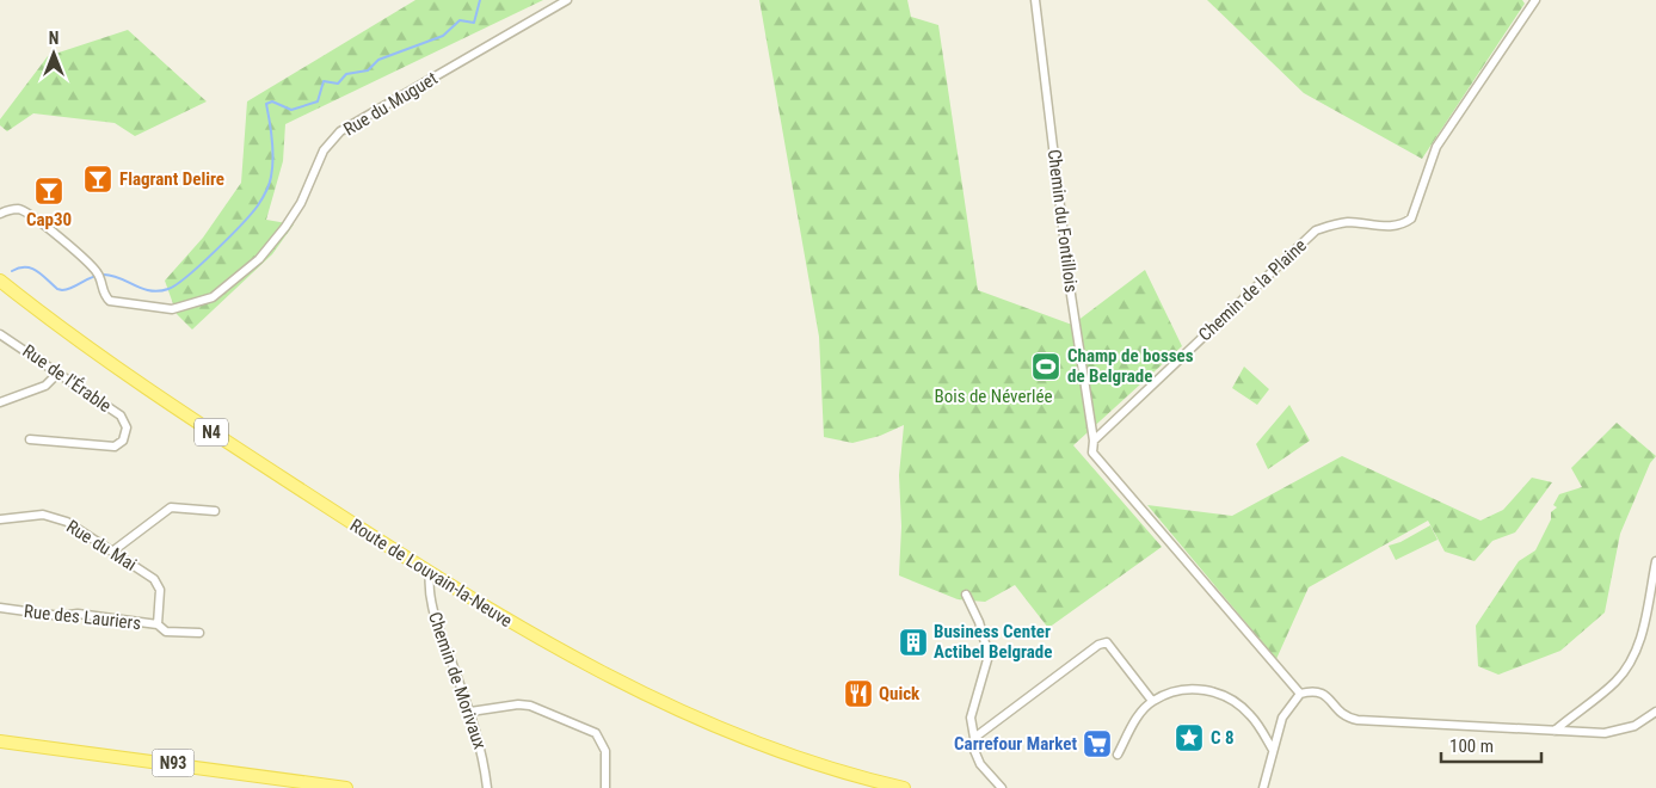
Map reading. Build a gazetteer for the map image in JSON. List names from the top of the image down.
{
  "streets": {
    "main road": ["N4", "Route de Louvain-la-Neuve", "N93"],
    "street": [
      "Rue du Muguet",
      "Chemin du Fontillois",
      "Chemin de la Plaine",
      "Rue de l'Érable",
      "Rue du Mai",
      "Rue des Lauriers",
      "Chemin de Morivaux"
    ]
  },
  "crossings": [
    ["Chemin du Fontillois", "Chemin de la Plaine"],
    ["Rue du Mai", "Rue des Lauriers"],
    ["Route de Louvain-la-Neuve", "Chemin de Morivaux"]
  ],
  "parks": ["Bois de Néverlée"],
  "places": {
    "bar": ["Flagrant Delire", "Cap30"],
    "sports": ["Champ de bosses de Belgrade"],
    "building": ["Business Center Actibel Belgrade"],
    "restaurant": ["Quick"],
    "place": ["C 8"],
    "supermarket": ["Carrefour Market"]
  },
  "scale_bar": "100 m",
  "north": "top"
}
